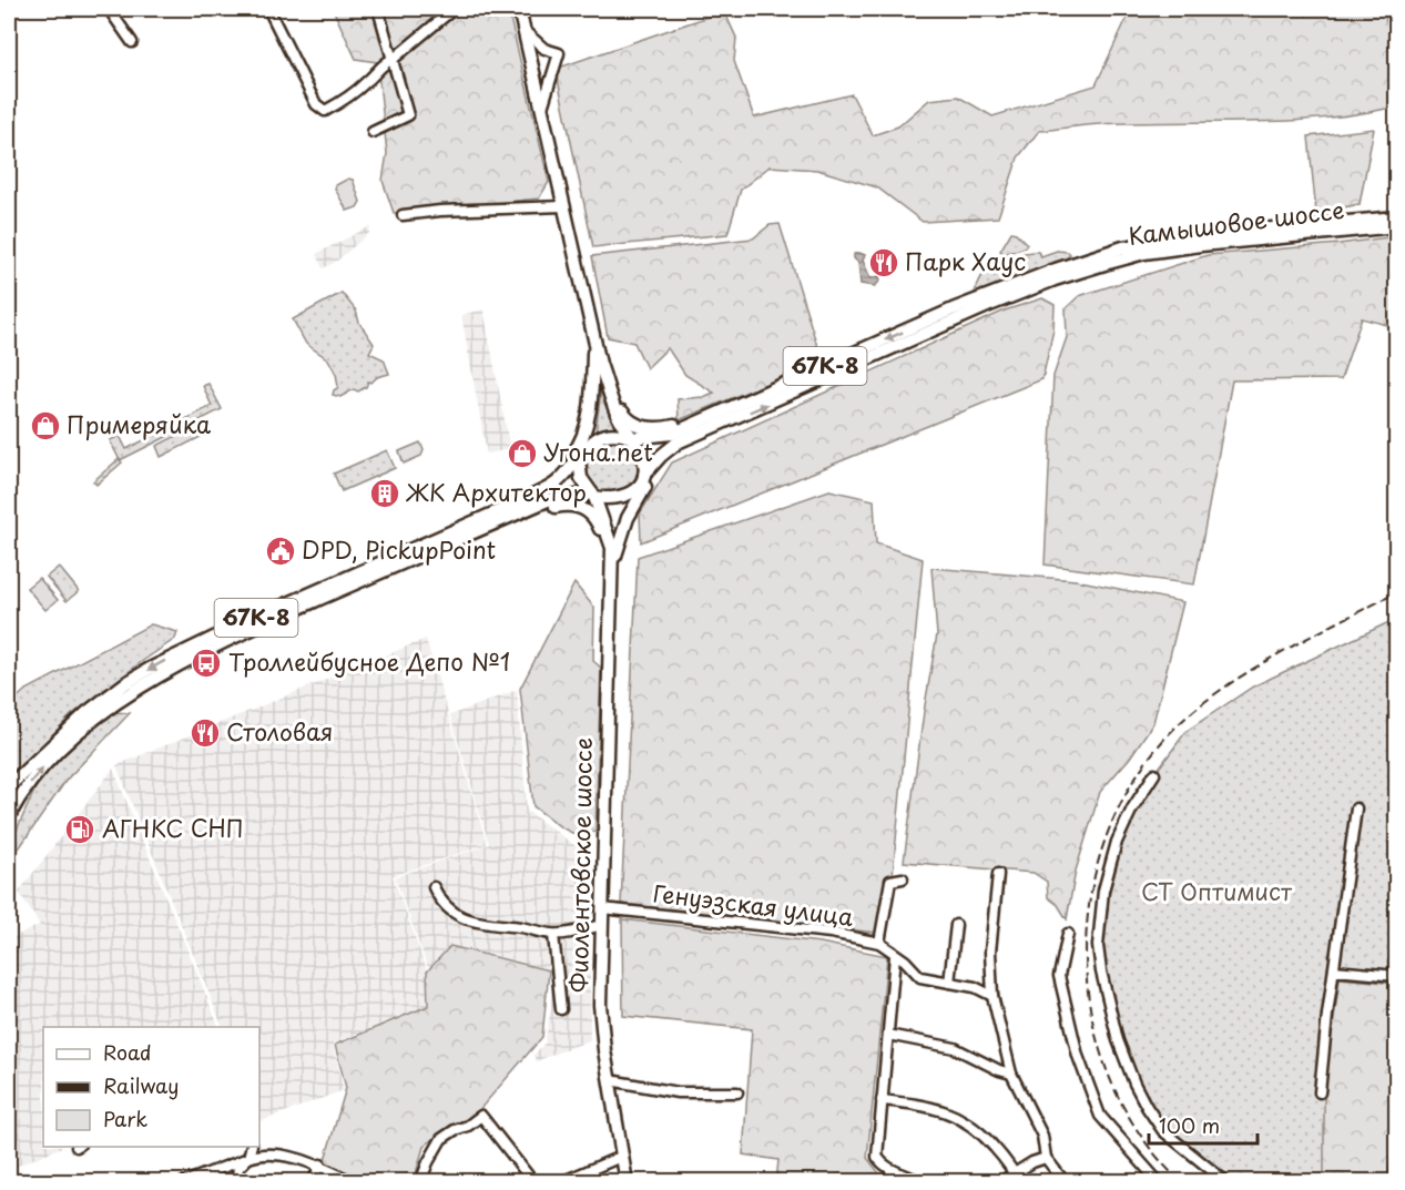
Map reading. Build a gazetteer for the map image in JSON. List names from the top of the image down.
{
  "streets": {
    "main road": ["Камышовое шоссе", "67К-8", "Фиолентовское шоссе"],
    "street": ["Генуэзская улица"]
  },
  "crossings": [
    ["Камышовое шоссе", "67К-8"],
    ["Камышовое шоссе", "Фиолентовское шоссе"],
    ["67К-8", "Фиолентовское шоссе"],
    ["Фиолентовское шоссе", "Генуэзская улица"]
  ],
  "parks": ["СТ Оптимист"],
  "places": {
    "restaurant": ["Парк Хаус", "Столовая"],
    "shop": ["Примеряйка", "Угона.net"],
    "building": ["ЖК Архитектор"],
    "public building": ["DPD, PickupPoint"],
    "bus stop": ["Троллейбусное Депо №1"],
    "fuel station": ["АГНКС СНП"]
  },
  "legend": ["Road", "Railway", "Park"],
  "scale_bar": "100 m"
}
